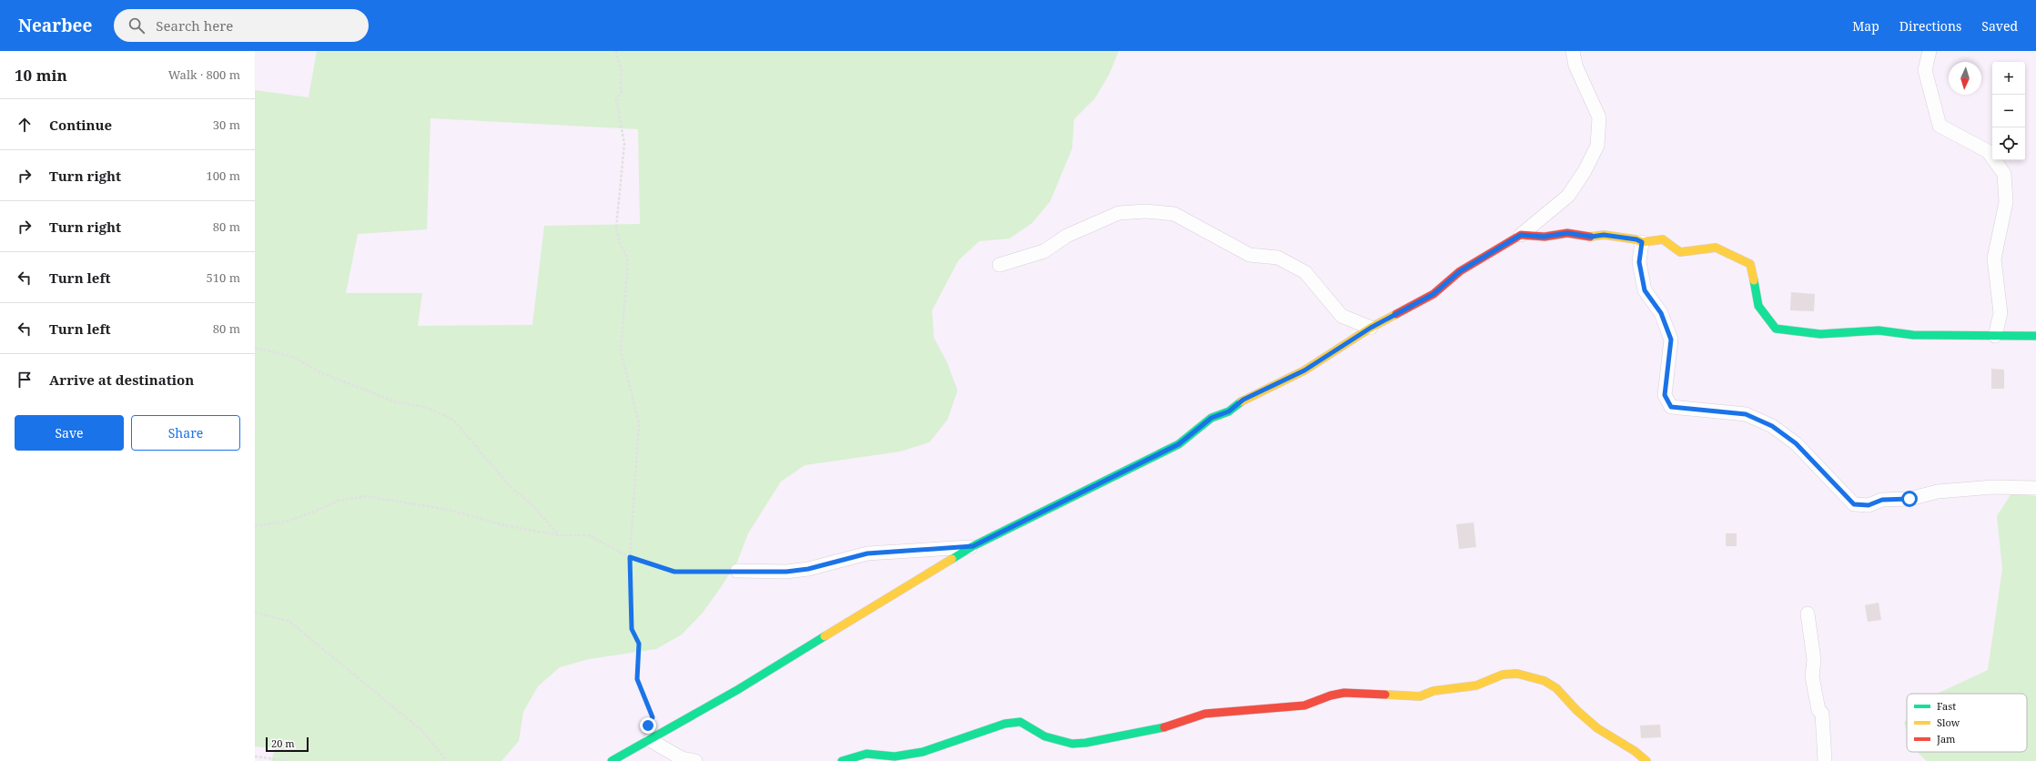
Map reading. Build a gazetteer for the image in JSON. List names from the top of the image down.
{
  "legend": ["Fast", "Slow", "Jam"],
  "scale_bar": "20 m",
  "north": "bottom",
  "page": {
    "header": "Nearbee",
    "search": "Search here",
    "nav": ["Map", "Directions", "Saved"],
    "heading": ["10 min", "Walk · 800 m"],
    "map_buttons": ["+", "−"],
    "list": [
      ["Continue", "30 m"],
      ["Turn right", "100 m"],
      ["Turn right", "80 m"],
      ["Turn left", "510 m"],
      ["Turn left", "80 m"],
      "Arrive at destination"
    ],
    "buttons": ["Save", "Share"],
    "scale": "20 m"
  }
}
